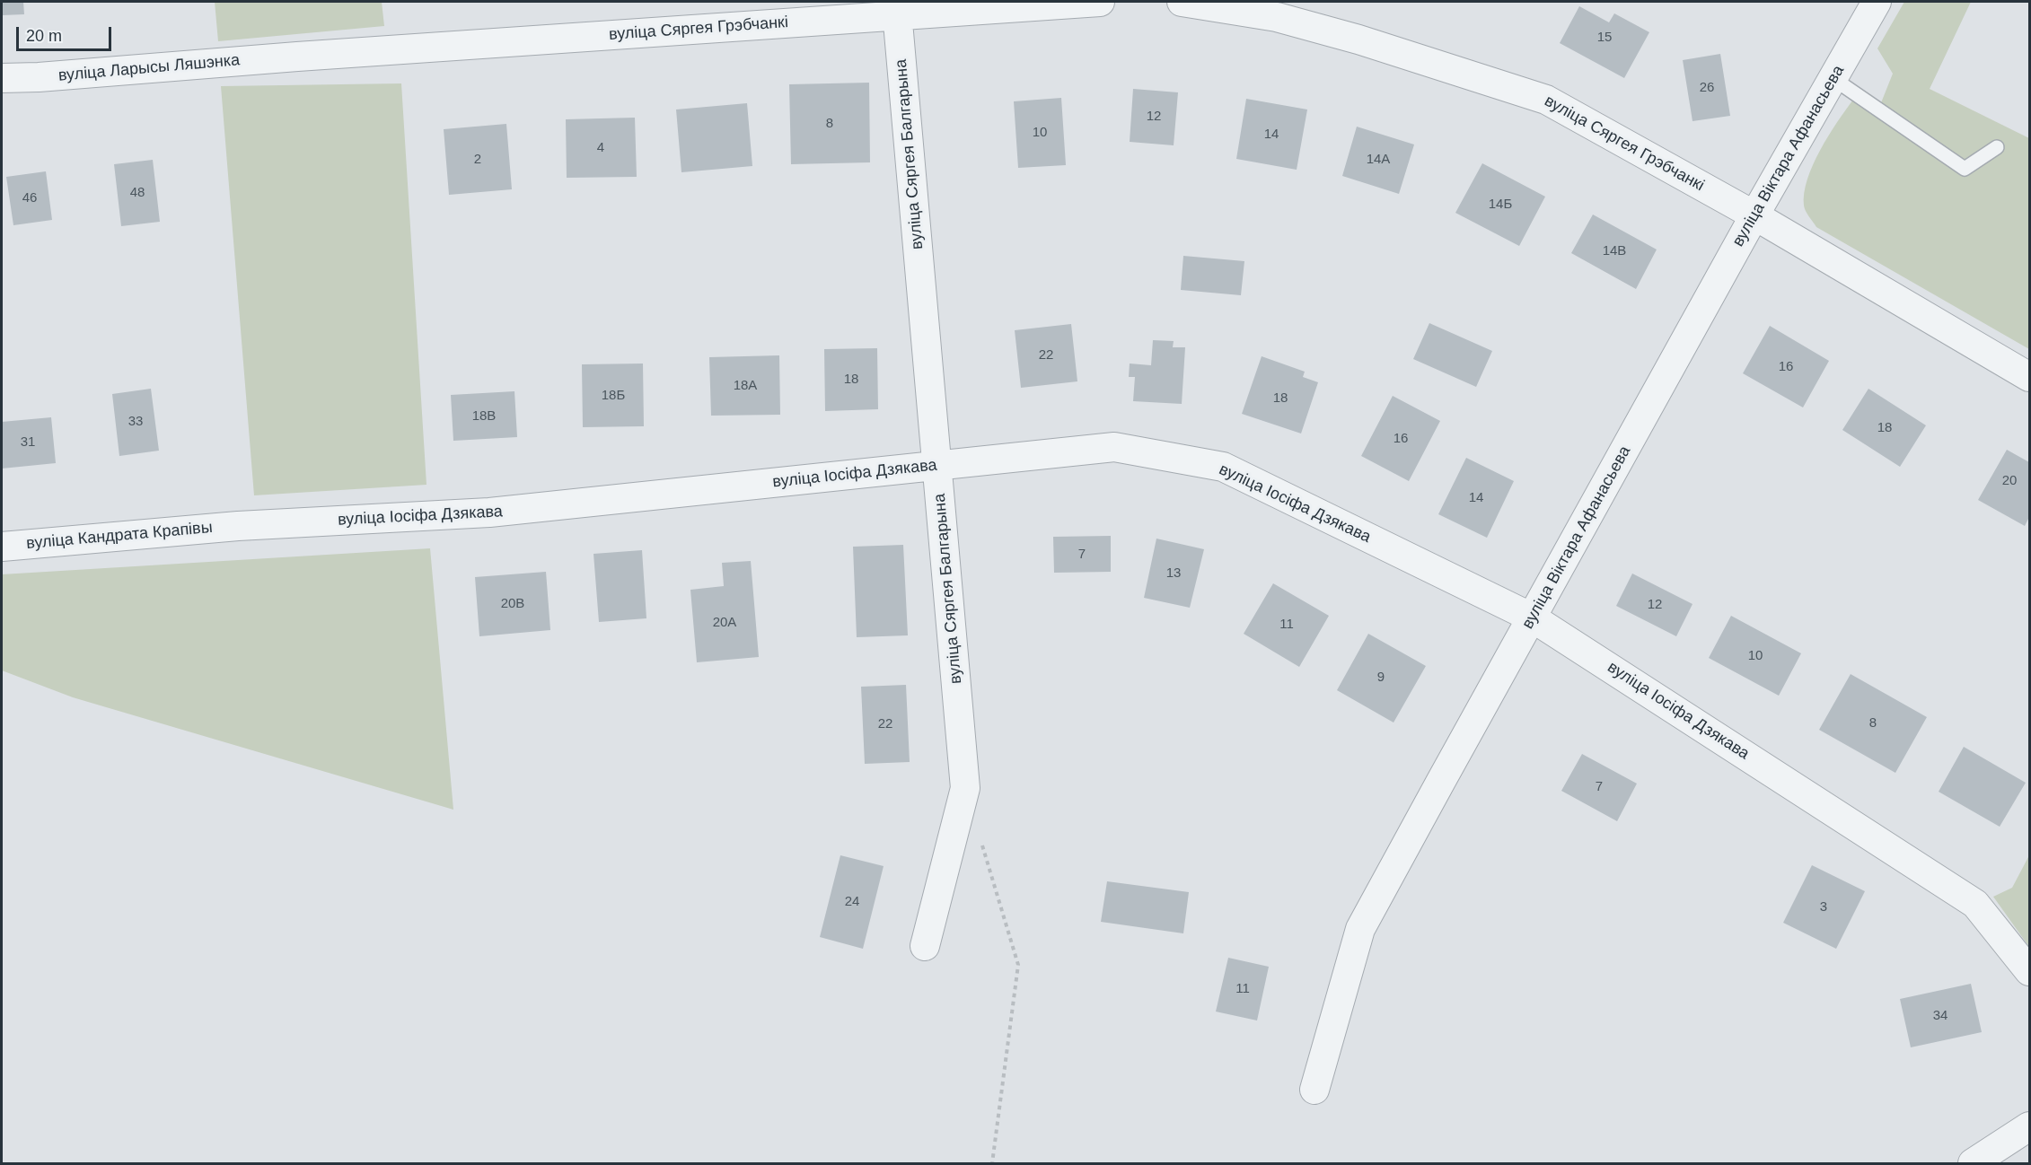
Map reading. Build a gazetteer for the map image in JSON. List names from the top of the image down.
{
  "streets": {
    "street": [
      "вуліца Сяргея Грэбчанкі",
      "вуліца Ларысы Ляшэнка",
      "вуліца Сяргея Балгарына",
      "вуліца Віктара Афанасьева",
      "вуліца Іосіфа Дзякава",
      "вуліца Кандрата Крапівы"
    ]
  },
  "crossings": [
    ["вуліца Сяргея Грэбчанкі", "вуліца Ларысы Ляшэнка"],
    ["вуліца Сяргея Грэбчанкі", "вуліца Сяргея Балгарына"],
    ["вуліца Сяргея Грэбчанкі", "вуліца Віктара Афанасьева"],
    ["вуліца Сяргея Балгарына", "вуліца Іосіфа Дзякава"],
    ["вуліца Віктара Афанасьева", "вуліца Іосіфа Дзякава"],
    ["вуліца Іосіфа Дзякава", "вуліца Кандрата Крапівы"]
  ],
  "house_numbers": [
    "15",
    "26",
    "12",
    "8",
    "10",
    "14",
    "4",
    "2",
    "14А",
    "48",
    "46",
    "14Б",
    "14В",
    "22",
    "16",
    "18",
    "18А",
    "18Б",
    "18",
    "18В",
    "33",
    "18",
    "16",
    "31",
    "20",
    "14",
    "7",
    "13",
    "20В",
    "12",
    "20А",
    "11",
    "10",
    "9",
    "8",
    "22",
    "7",
    "24",
    "3",
    "11",
    "34"
  ],
  "scale_bar": "20 m"
}
